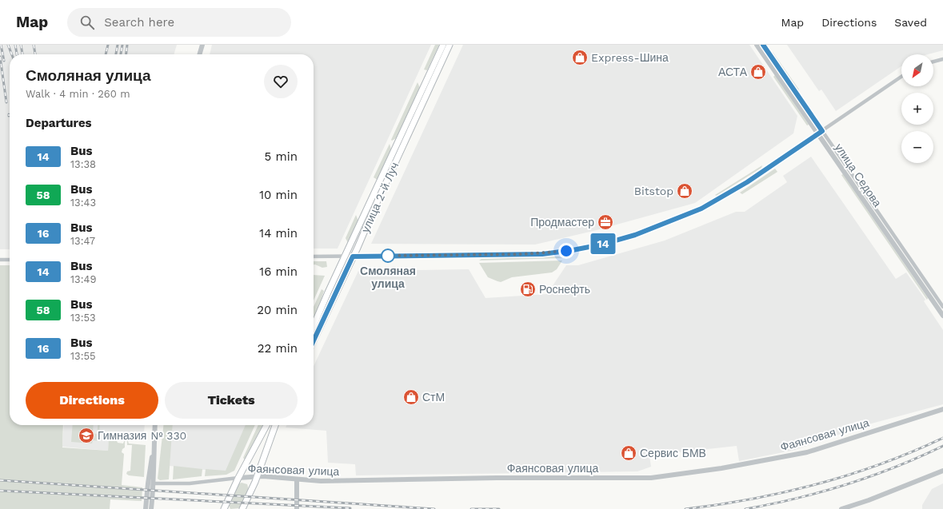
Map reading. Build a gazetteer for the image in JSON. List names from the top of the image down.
{
  "streets": {
    "main road": ["улица 2-й Луч"],
    "street": ["улица Седова", "Фаянсовая улица"]
  },
  "places": {
    "shop": [
      "Express-Шина",
      "АСТА",
      "Bitstop",
      "СтМ",
      "Сервис БМВ"
    ],
    "office": ["Продмастер"],
    "other": ["Смоляная улица"],
    "fuel station": ["Роснефть"],
    "school or university": ["Гимназия № 330"]
  },
  "lines": ["bus line 14"],
  "north": "bottom left",
  "page": {
    "header": "Map",
    "search": "Search here",
    "nav": ["Map", "Directions", "Saved"],
    "on_map": "14",
    "map_buttons": ["+", "−"],
    "heading": [
      ["Смоляная улица", "Walk · 4 min · 260 m"],
      "Departures"
    ],
    "list": [
      {
        "mark": "14",
        "name": "Bus",
        "note": "13:38",
        "value": "5 min"
      },
      {
        "mark": "58",
        "name": "Bus",
        "note": "13:43",
        "value": "10 min"
      },
      {
        "mark": "16",
        "name": "Bus",
        "note": "13:47",
        "value": "14 min"
      },
      {
        "mark": "14",
        "name": "Bus",
        "note": "13:49",
        "value": "16 min"
      },
      {
        "mark": "58",
        "name": "Bus",
        "note": "13:53",
        "value": "20 min"
      },
      {
        "mark": "16",
        "name": "Bus",
        "note": "13:55",
        "value": "22 min"
      }
    ],
    "buttons": ["Directions", "Tickets"]
  }
}
